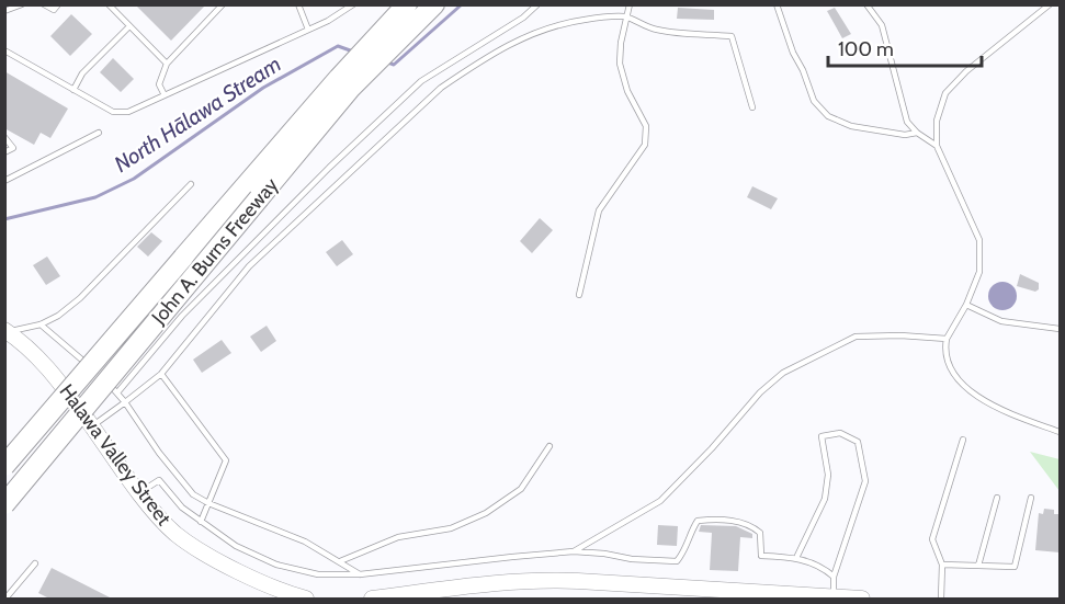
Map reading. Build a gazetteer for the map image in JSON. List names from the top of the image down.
{
  "streets": {
    "highway": ["John A. Burns Freeway"],
    "street": ["Halawa Valley Street"]
  },
  "water": ["North Hālawa Stream"],
  "scale_bar": "100 m"
}
